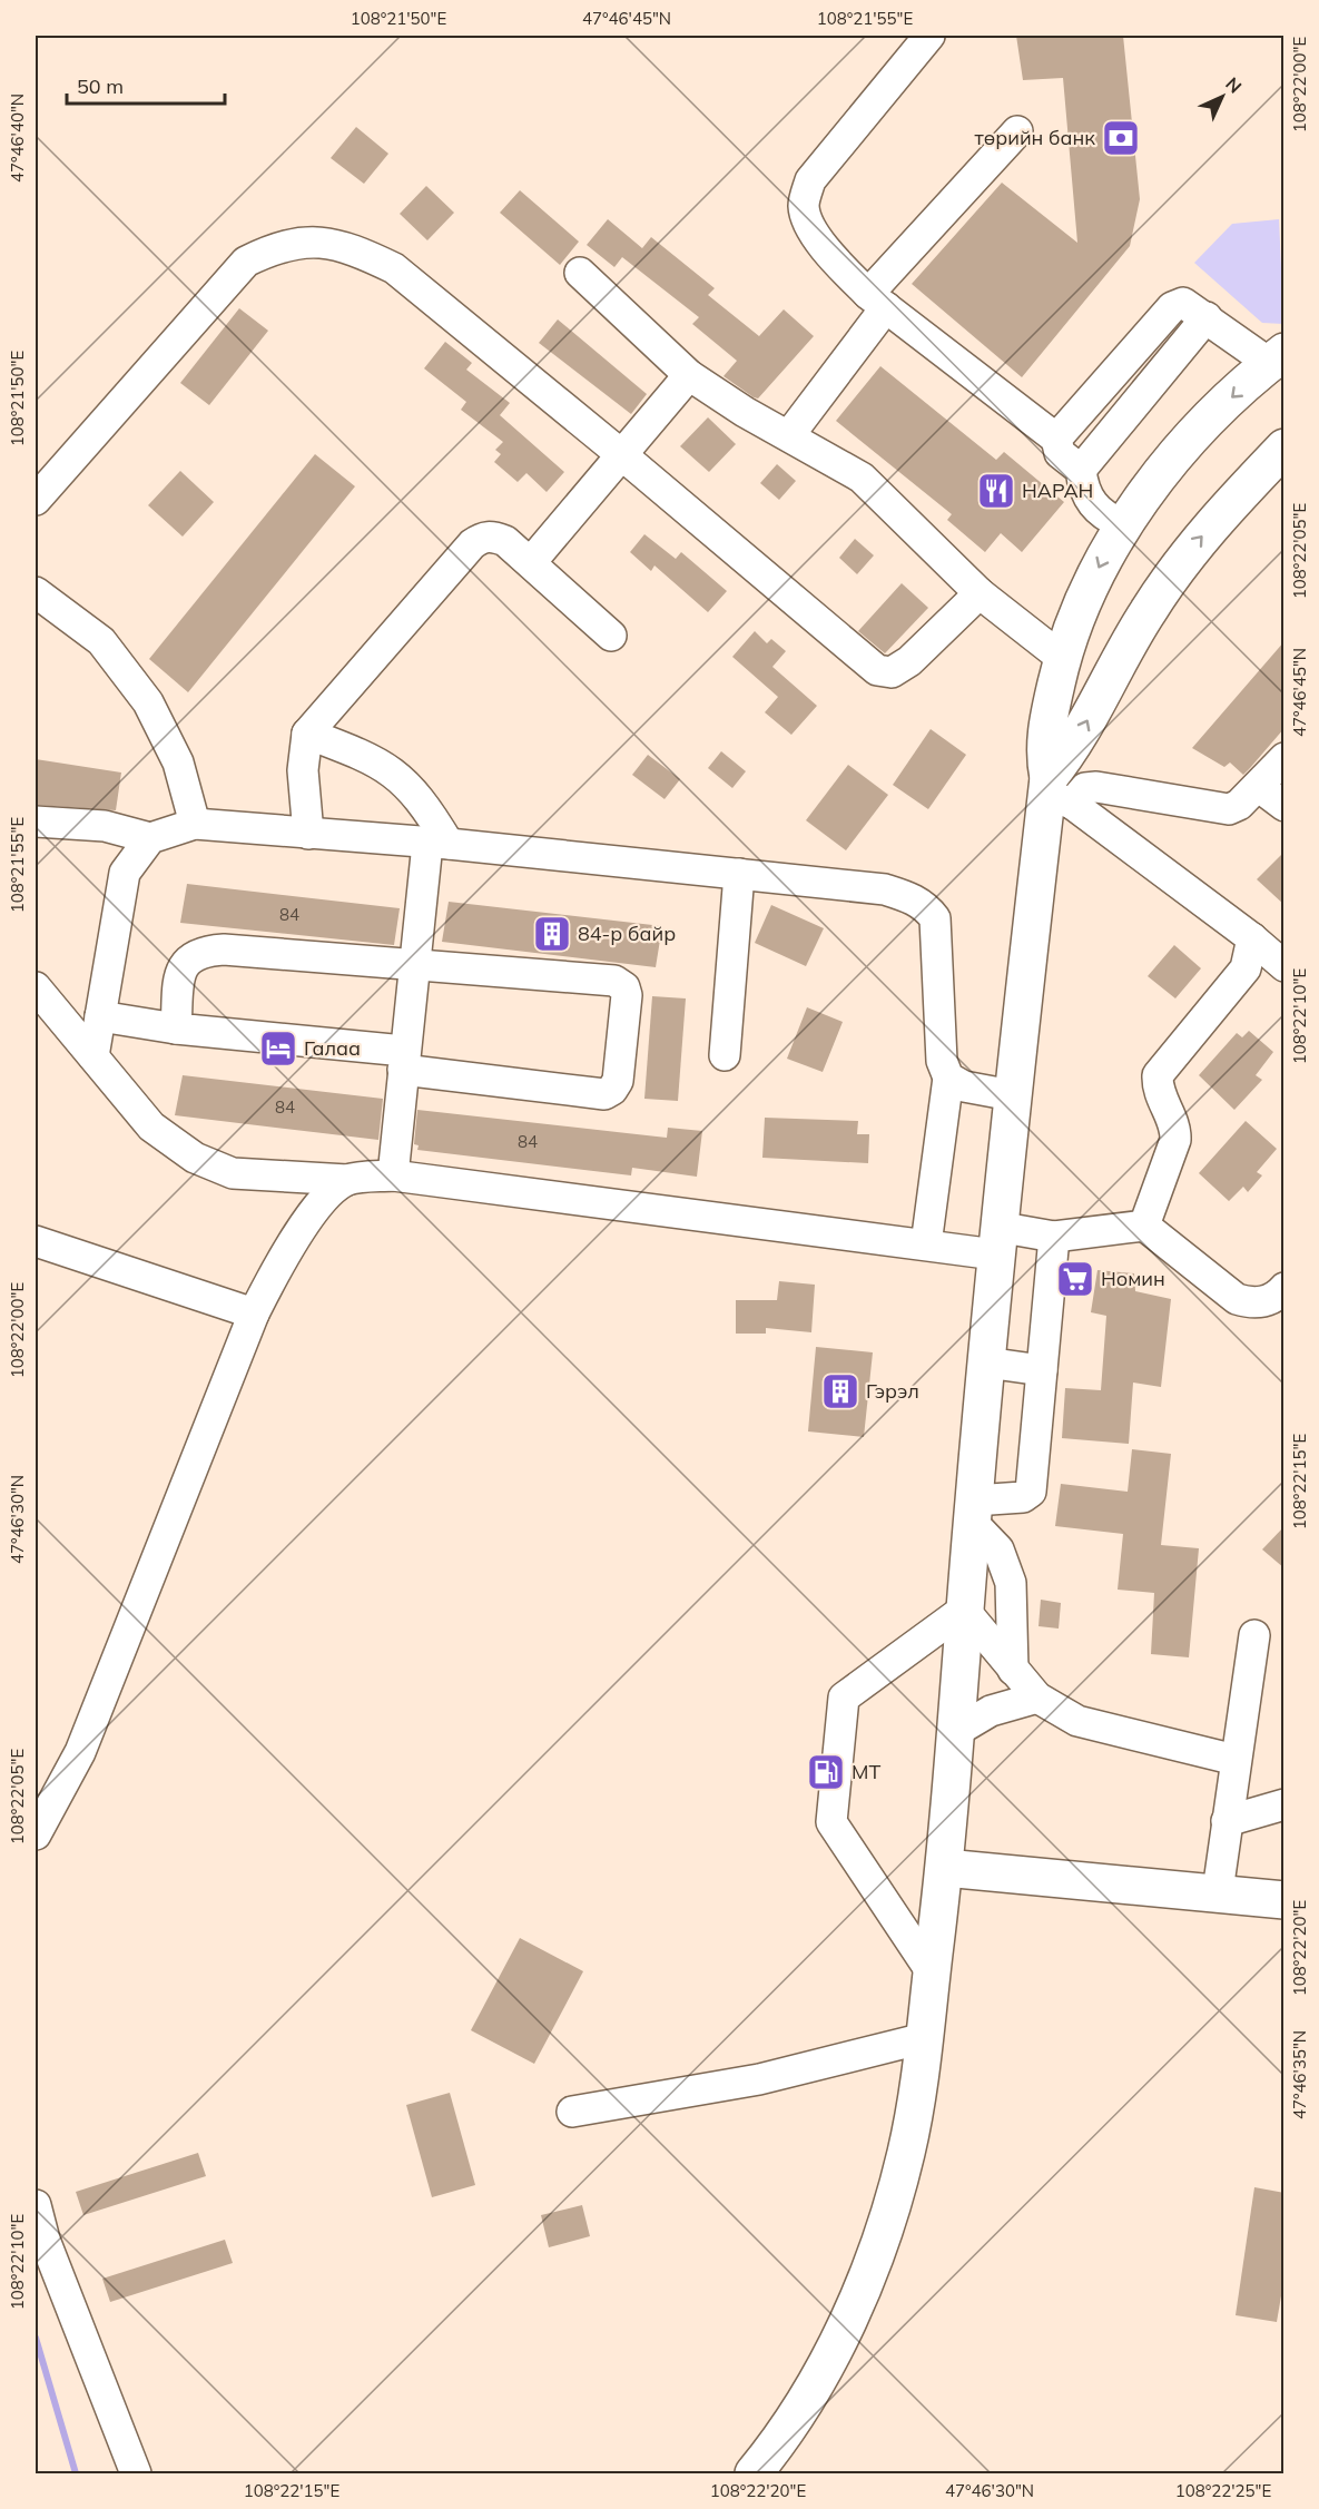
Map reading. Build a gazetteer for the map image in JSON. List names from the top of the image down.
{
  "places": {
    "bank": ["төрийн банк"],
    "restaurant": ["НАРАН"],
    "building": ["84-р байр", "Гэрэл"],
    "hotel": ["Галаа"],
    "supermarket": ["Номин"],
    "fuel station": ["МТ"]
  },
  "house_numbers": ["84", "84", "84"],
  "scale_bar": "50 m",
  "north": "top right",
  "coordinates": [
    "108°21'50\"E",
    "47°46'45\"N",
    "108°21'55\"E",
    "108°22'00\"E",
    "47°46'40\"N",
    "108°22'05\"E",
    "108°22'10\"E",
    "108°22'15\"E",
    "47°46'30\"N",
    "108°22'20\"E",
    "47°46'35\"N",
    "108°22'25\"E"
  ]
}
